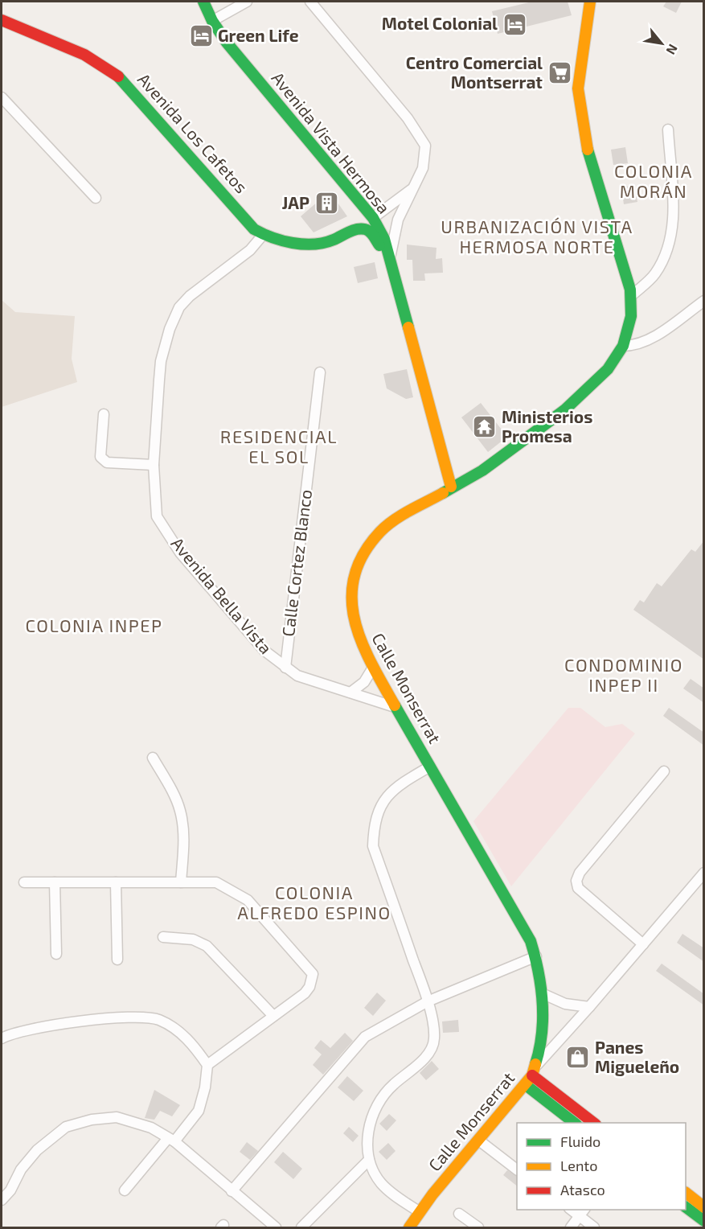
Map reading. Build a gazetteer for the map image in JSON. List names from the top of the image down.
{
  "streets": {
    "street": [
      "Avenida Los Cafetos",
      "Avenida Vista Hermosa",
      "Calle Cortez Blanco",
      "Avenida Bella Vista",
      "Calle Monserrat"
    ]
  },
  "crossings": [
    ["Avenida Los Cafetos", "Avenida Bella Vista"],
    ["Avenida Vista Hermosa", "Calle Monserrat"],
    ["Calle Cortez Blanco", "Avenida Bella Vista"],
    ["Avenida Bella Vista", "Calle Monserrat"]
  ],
  "districts": [
    "COLONIA MORÁN",
    "URBANIZACIÓN VISTA HERMOSA NORTE",
    "RESIDENCIAL EL SOL",
    "COLONIA INPEP",
    "CONDOMINIO INPEP II",
    "COLONIA ALFREDO ESPINO"
  ],
  "places": {
    "hotel": ["Motel Colonial", "Green Life"],
    "supermarket": ["Centro Comercial Montserrat"],
    "building": ["JAP"],
    "temple": ["Ministerios Promesa"],
    "shop": ["Panes Migueleño"]
  },
  "legend": ["Fluido", "Lento", "Atasco"],
  "north": "bottom right"
}
